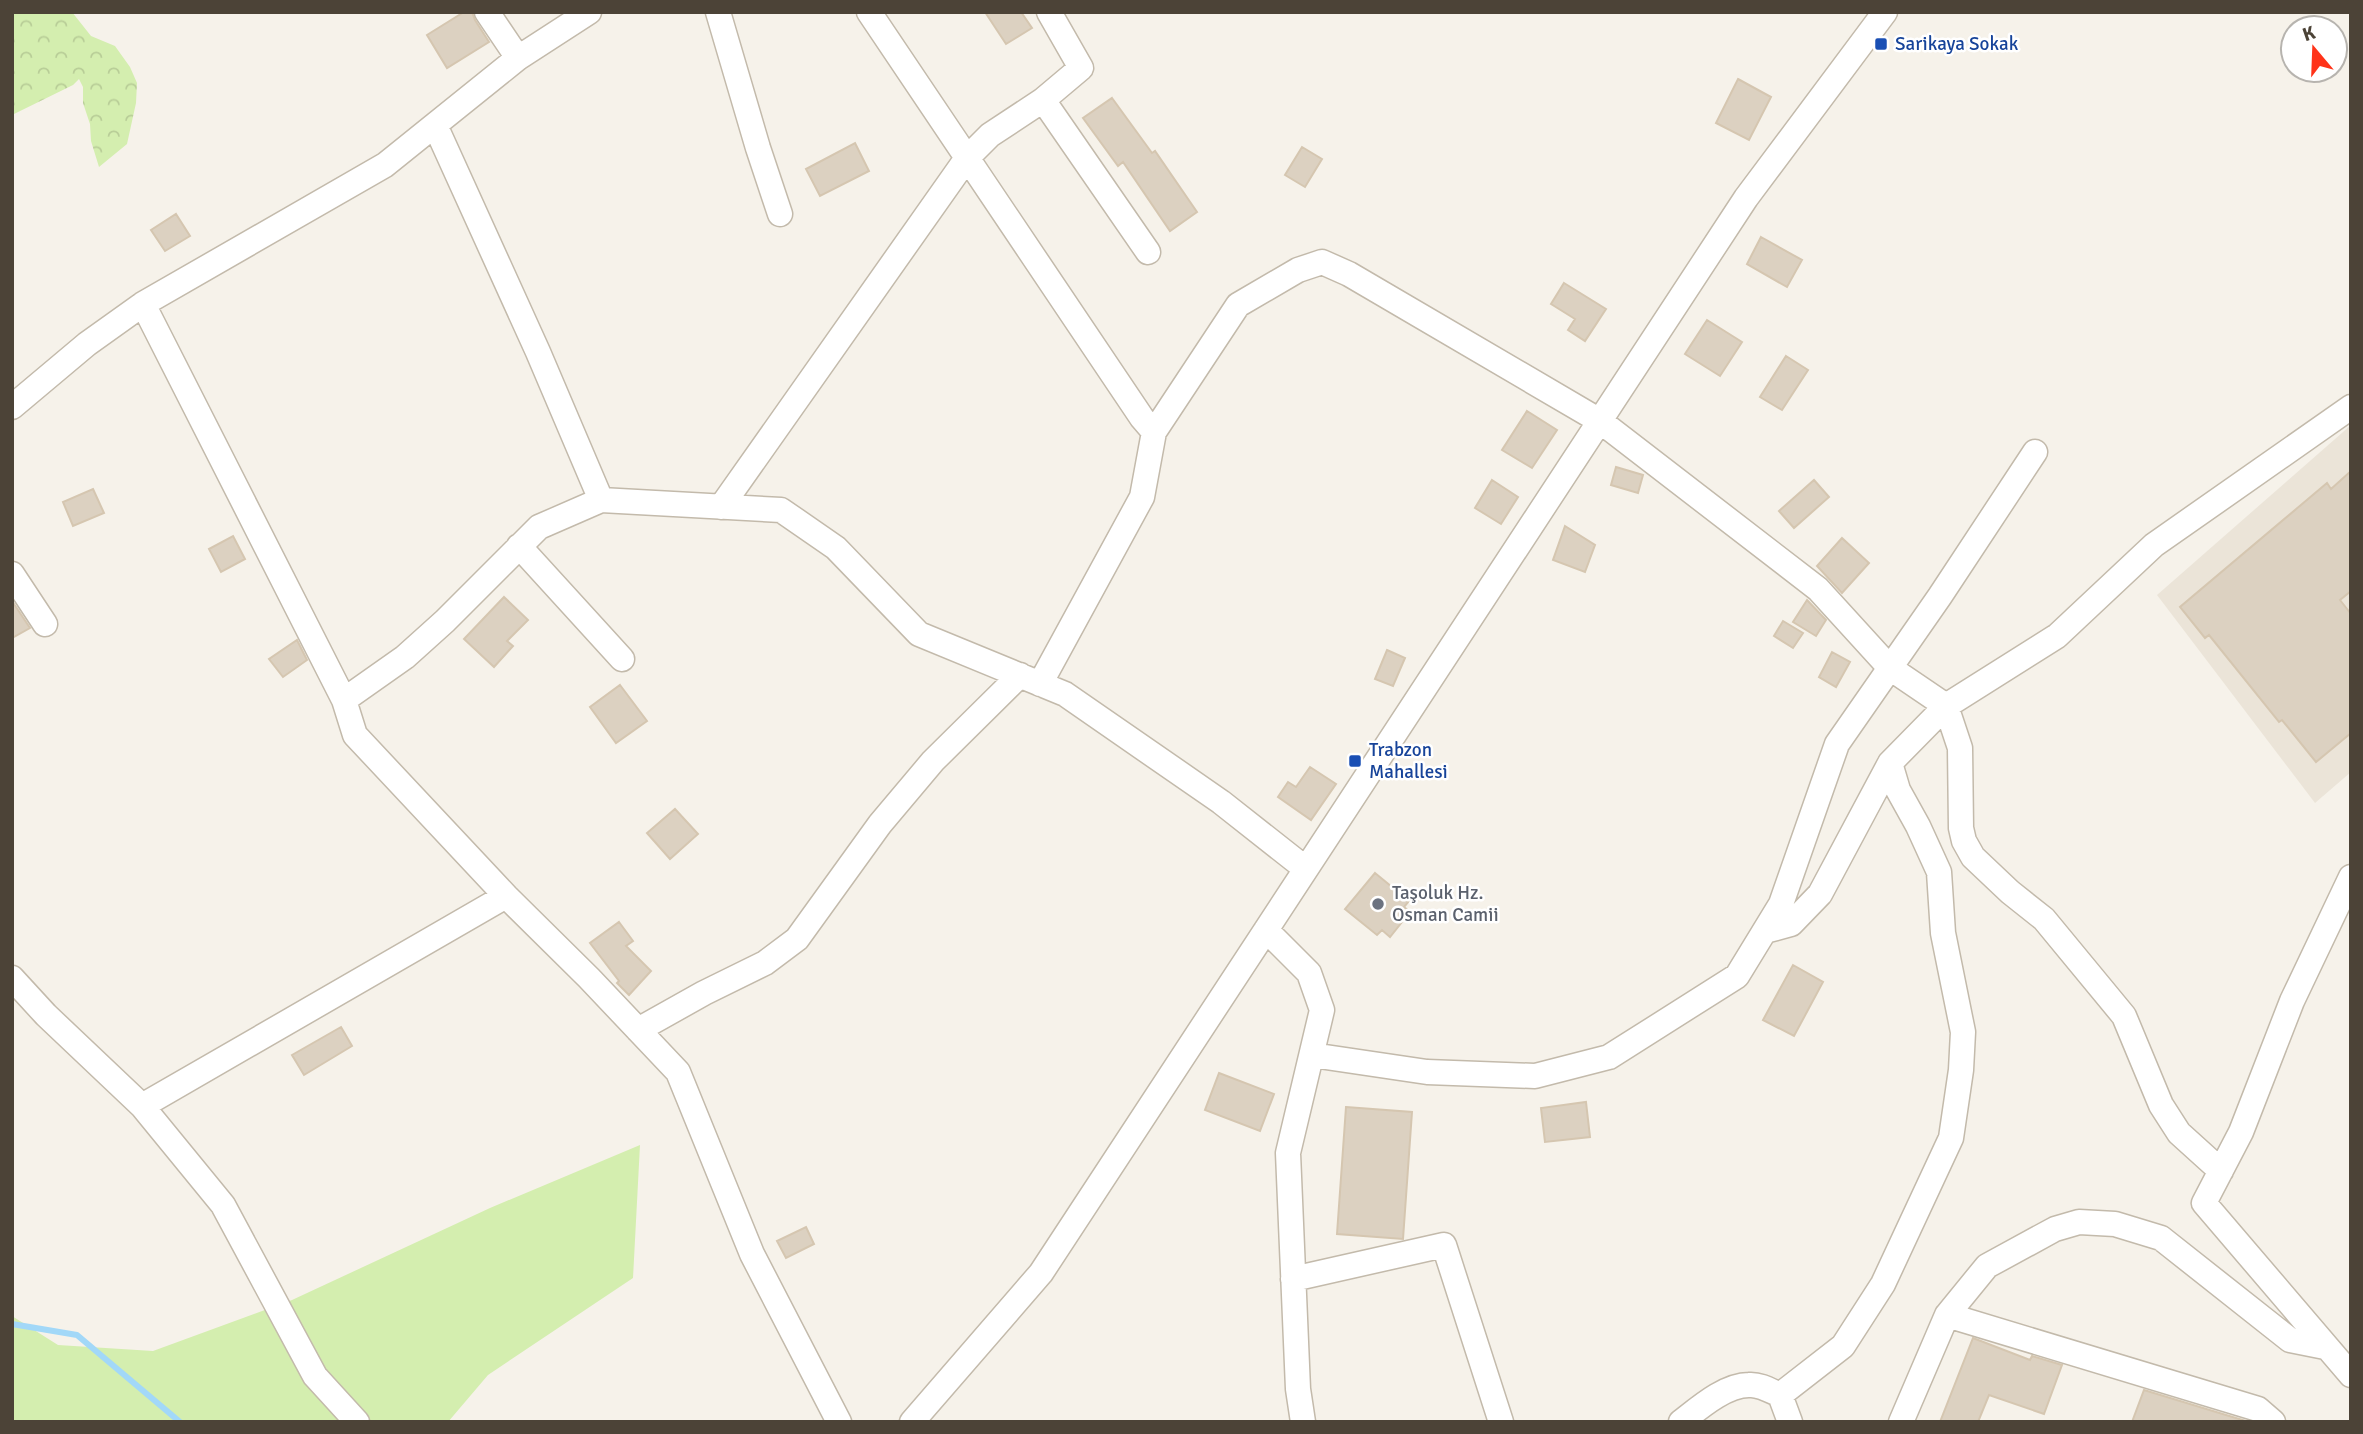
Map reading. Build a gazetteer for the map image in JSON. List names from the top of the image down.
{
  "places": {
    "transit": ["Sarikaya Sokak", "Trabzon Mahallesi"],
    "other": ["Taşoluk Hz. Osman Camii"]
  },
  "north": "top"
}
